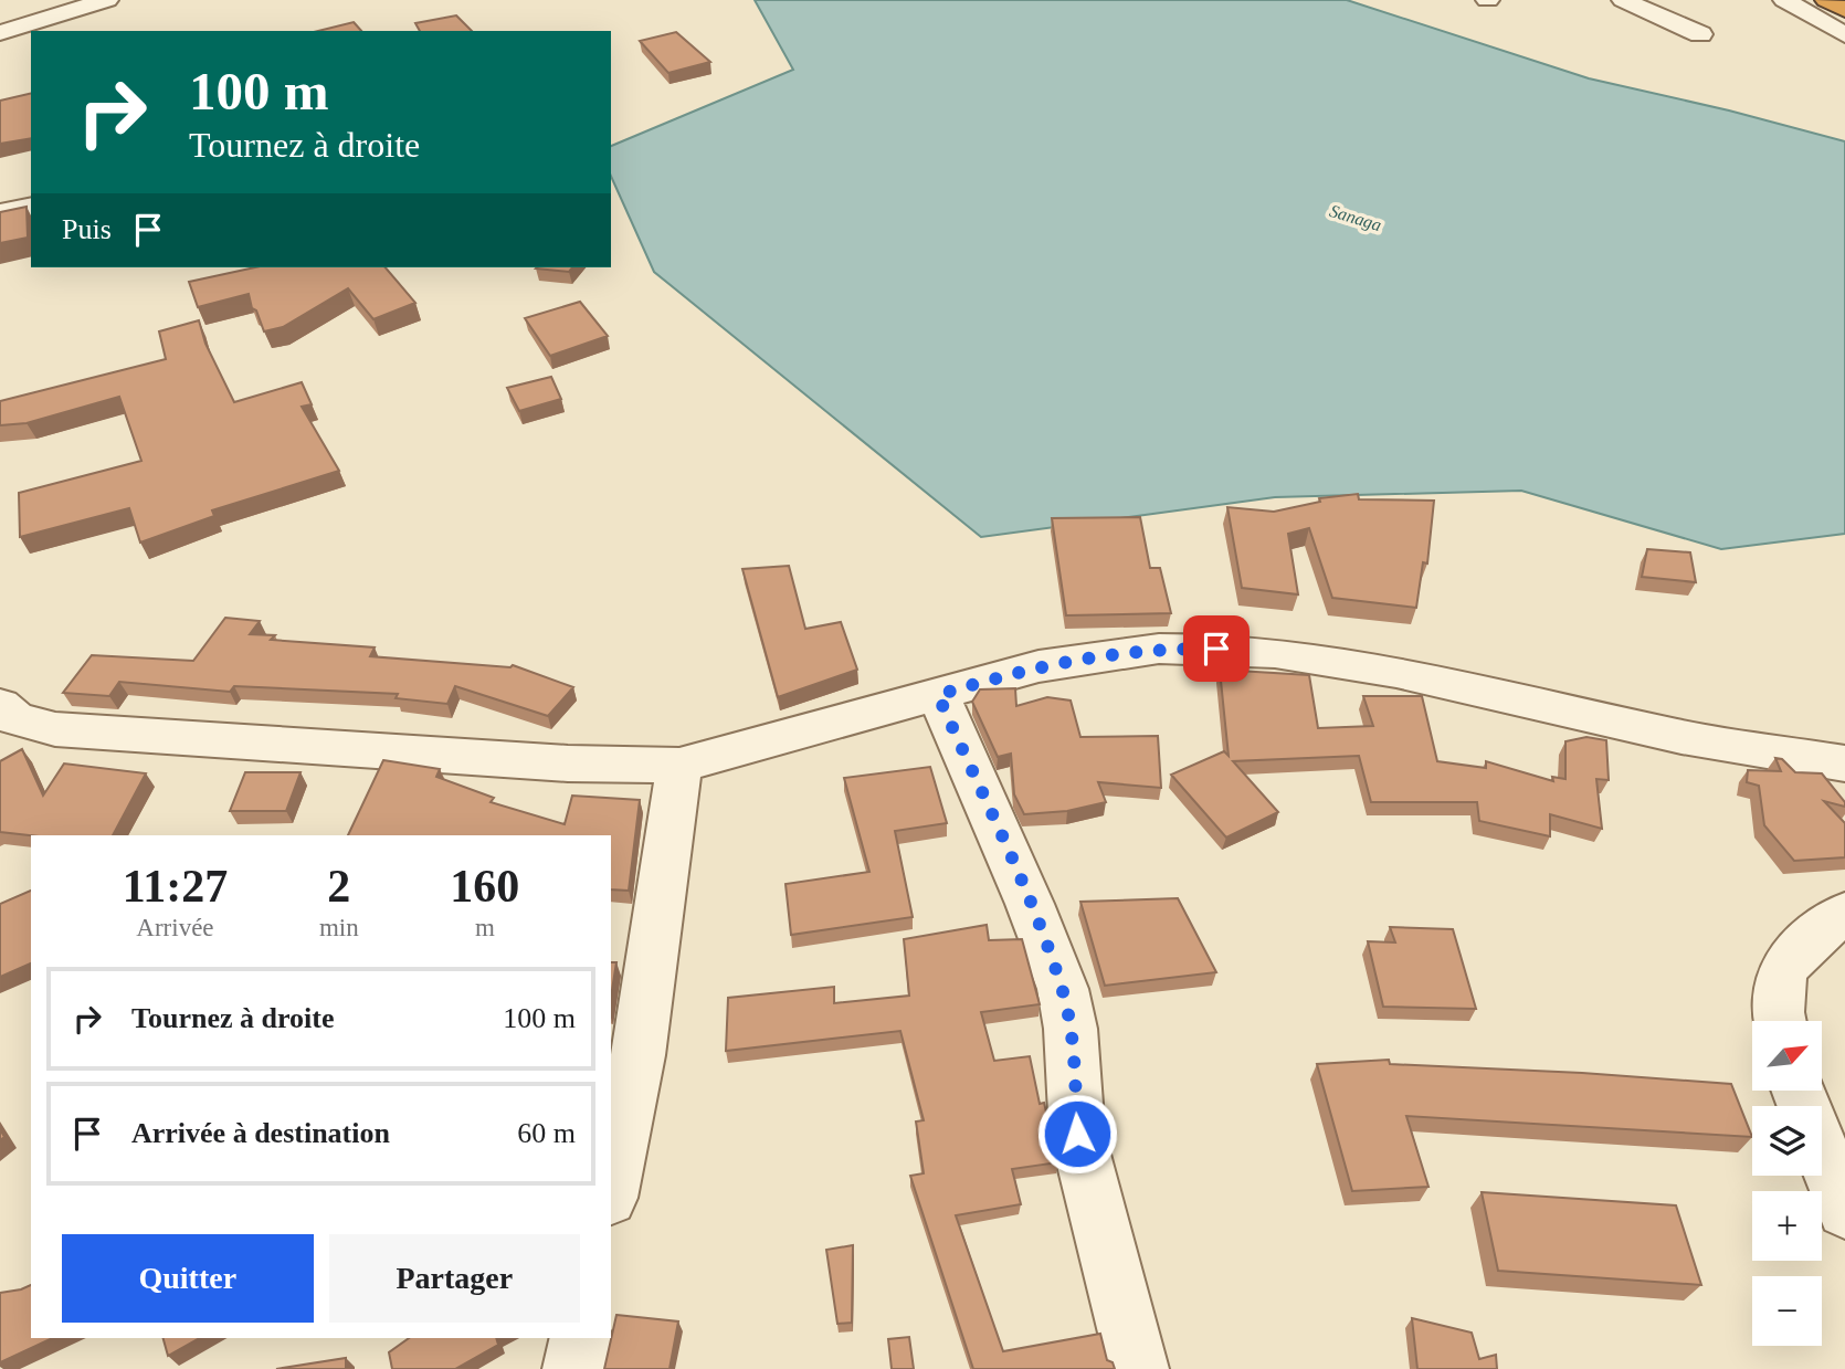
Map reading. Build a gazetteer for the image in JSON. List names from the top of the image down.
{
  "water": ["Sanaga"],
  "north": "top right",
  "page": {
    "turn": ["100 m", "Tournez à droite"],
    "then": "Puis",
    "eta": [
      "11:27",
      "Arrivée",
      "2",
      "min",
      "160",
      "m"
    ],
    "list": [
      {
        "name": "Tournez à droite",
        "value": "100 m"
      },
      {
        "name": "Arrivée à destination",
        "value": "60 m"
      }
    ],
    "map_buttons": ["+", "−"],
    "buttons": ["Quitter", "Partager"]
  }
}
